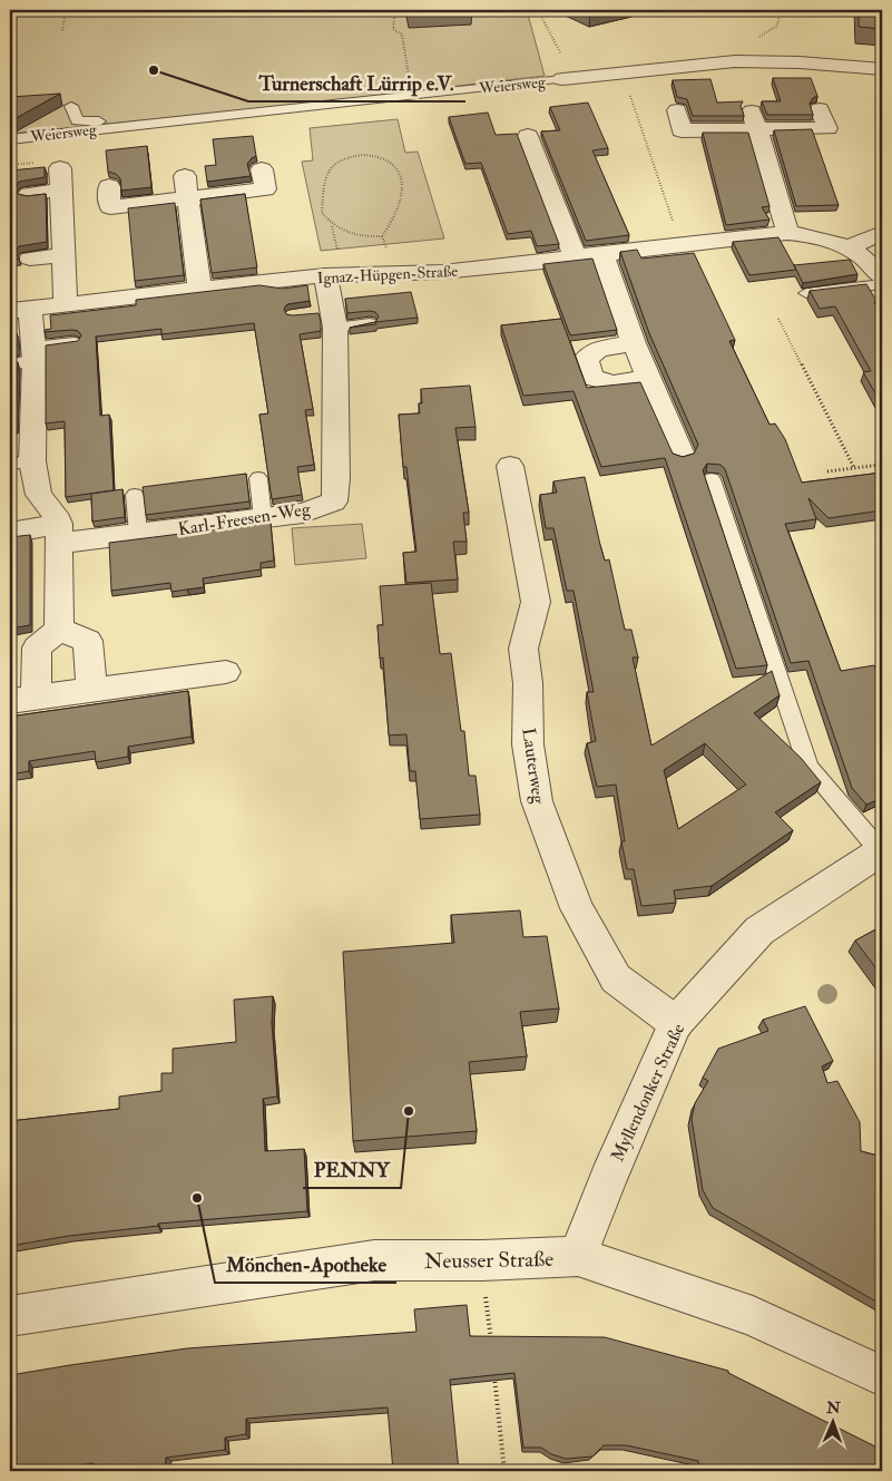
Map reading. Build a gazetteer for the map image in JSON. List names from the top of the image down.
{
  "streets": {
    "street": [
      "Weiersweg",
      "Ignaz-Hüpgen-Straße",
      "Karl-Freesen-Weg",
      "Lauterweg",
      "Myllendonker Straße",
      "Neusser Straße"
    ]
  },
  "crossings": [
    ["Ignaz-Hüpgen-Straße", "Karl-Freesen-Weg"],
    ["Lauterweg", "Myllendonker Straße"],
    ["Myllendonker Straße", "Neusser Straße"]
  ],
  "places": ["Turnerschaft Lürrip e.V.", "PENNY", "Mönchen-Apotheke"],
  "north": "top"
}
